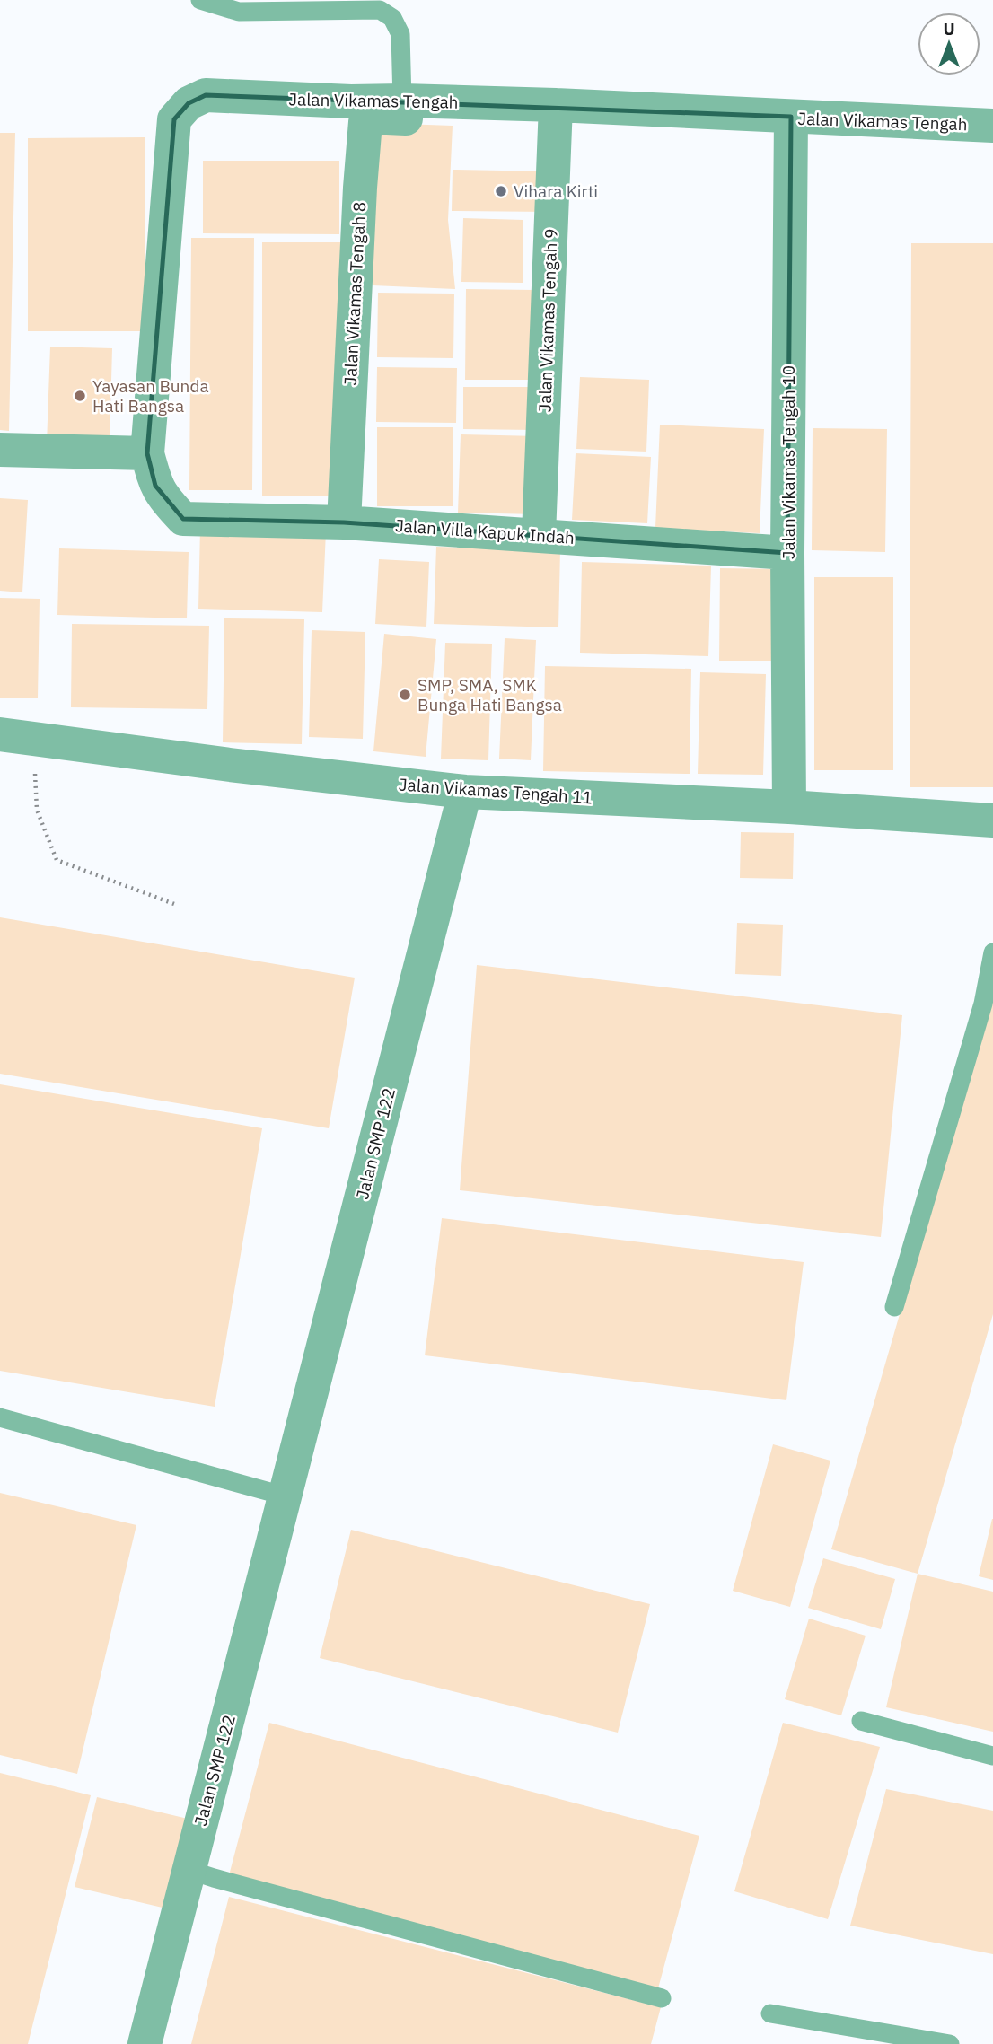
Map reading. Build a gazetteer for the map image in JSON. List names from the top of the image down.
{
  "streets": {
    "street": [
      "Jalan Vikamas Tengah",
      "Jalan Vikamas Tengah 8",
      "Jalan Vikamas Tengah 9",
      "Jalan Vikamas Tengah 10",
      "Jalan Villa Kapuk Indah",
      "Jalan Vikamas Tengah 11",
      "Jalan SMP 122"
    ]
  },
  "crossings": [
    ["Jalan Vikamas Tengah", "Jalan Vikamas Tengah 8"],
    ["Jalan Vikamas Tengah", "Jalan Vikamas Tengah 9"],
    ["Jalan Vikamas Tengah", "Jalan Vikamas Tengah 10"],
    ["Jalan Vikamas Tengah", "Jalan Villa Kapuk Indah"],
    ["Jalan Vikamas Tengah 8", "Jalan Villa Kapuk Indah"],
    ["Jalan Vikamas Tengah 9", "Jalan Villa Kapuk Indah"],
    ["Jalan Vikamas Tengah 10", "Jalan Villa Kapuk Indah"],
    ["Jalan Vikamas Tengah 10", "Jalan Vikamas Tengah 11"],
    ["Jalan Vikamas Tengah 11", "Jalan SMP 122"]
  ],
  "places": ["Vihara Kirti", "Yayasan Bunda Hati Bangsa", "SMP, SMA, SMK Bunga Hati Bangsa"],
  "north": "top"
}
